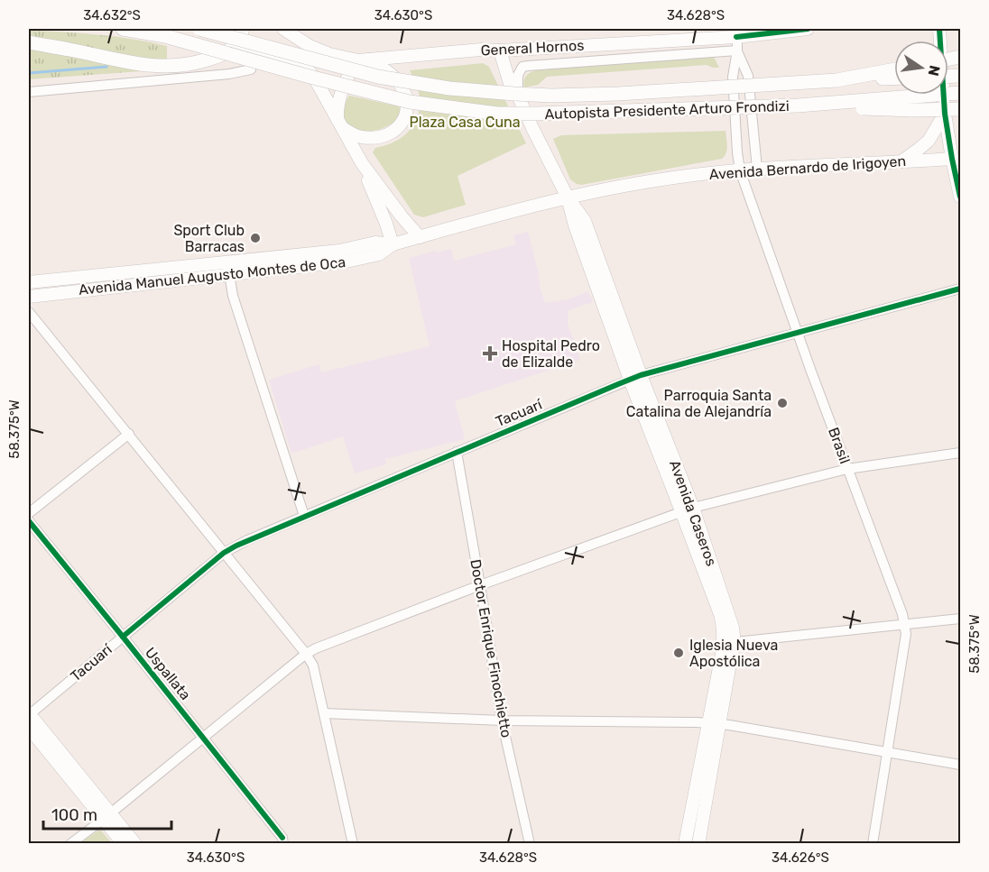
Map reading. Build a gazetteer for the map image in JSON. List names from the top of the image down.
{
  "streets": {
    "highway": ["Autopista Presidente Arturo Frondizi"],
    "main road": [
      "General Hornos",
      "Avenida Bernardo de Irigoyen",
      "Avenida Manuel Augusto Montes de Oca",
      "Avenida Caseros"
    ],
    "street": [
      "Tacuarí",
      "Brasil",
      "Doctor Enrique Finochietto",
      "Uspallata"
    ]
  },
  "crossings": [
    ["General Hornos", "Brasil"],
    ["General Hornos", "Avenida Caseros"],
    ["Avenida Bernardo de Irigoyen", "Avenida Manuel Augusto Montes de Oca"],
    ["Avenida Bernardo de Irigoyen", "Brasil"],
    ["Avenida Bernardo de Irigoyen", "Avenida Caseros"],
    ["Avenida Manuel Augusto Montes de Oca", "Avenida Caseros"],
    ["Tacuarí", "Brasil"],
    ["Tacuarí", "Avenida Caseros"],
    ["Tacuarí", "Doctor Enrique Finochietto"],
    ["Tacuarí", "Uspallata"]
  ],
  "parks": ["Plaza Casa Cuna"],
  "places": {
    "other": ["Sport Club Barracas", "Parroquia Santa Catalina de Alejandría", "Iglesia Nueva Apostólica"],
    "health": ["Hospital Pedro de Elizalde"]
  },
  "scale_bar": "100 m",
  "north": "right",
  "coordinates": [
    "34.632°S",
    "34.630°S",
    "34.628°S",
    "58.375°W",
    "34.626°S"
  ]
}
